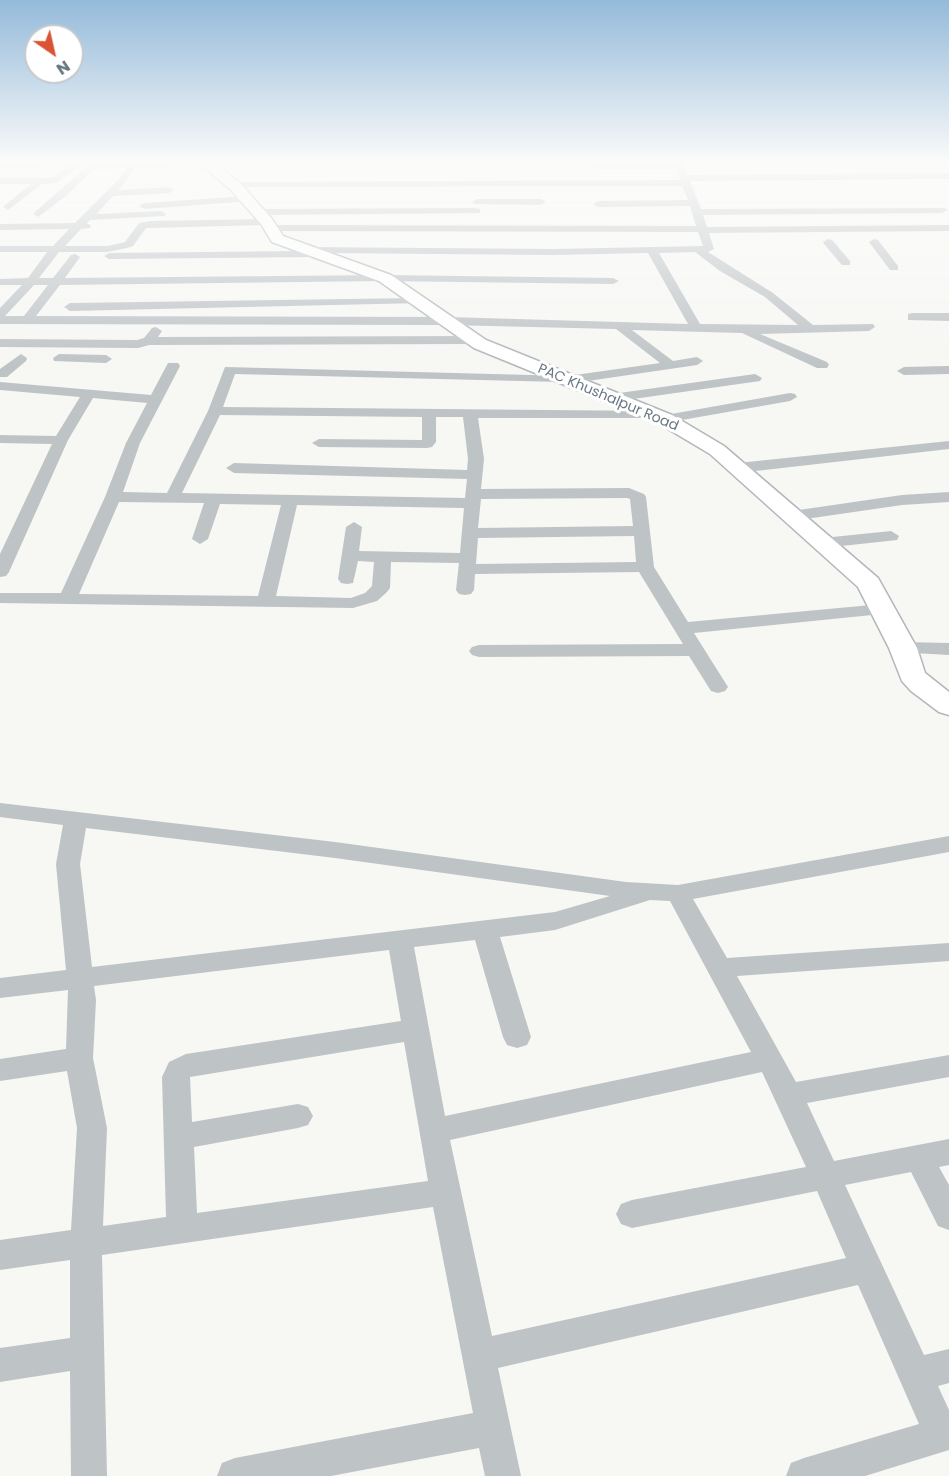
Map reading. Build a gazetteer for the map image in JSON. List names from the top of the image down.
{
  "streets": {
    "main road": ["PAC Khushalpur Road"]
  },
  "north": "bottom right"
}
